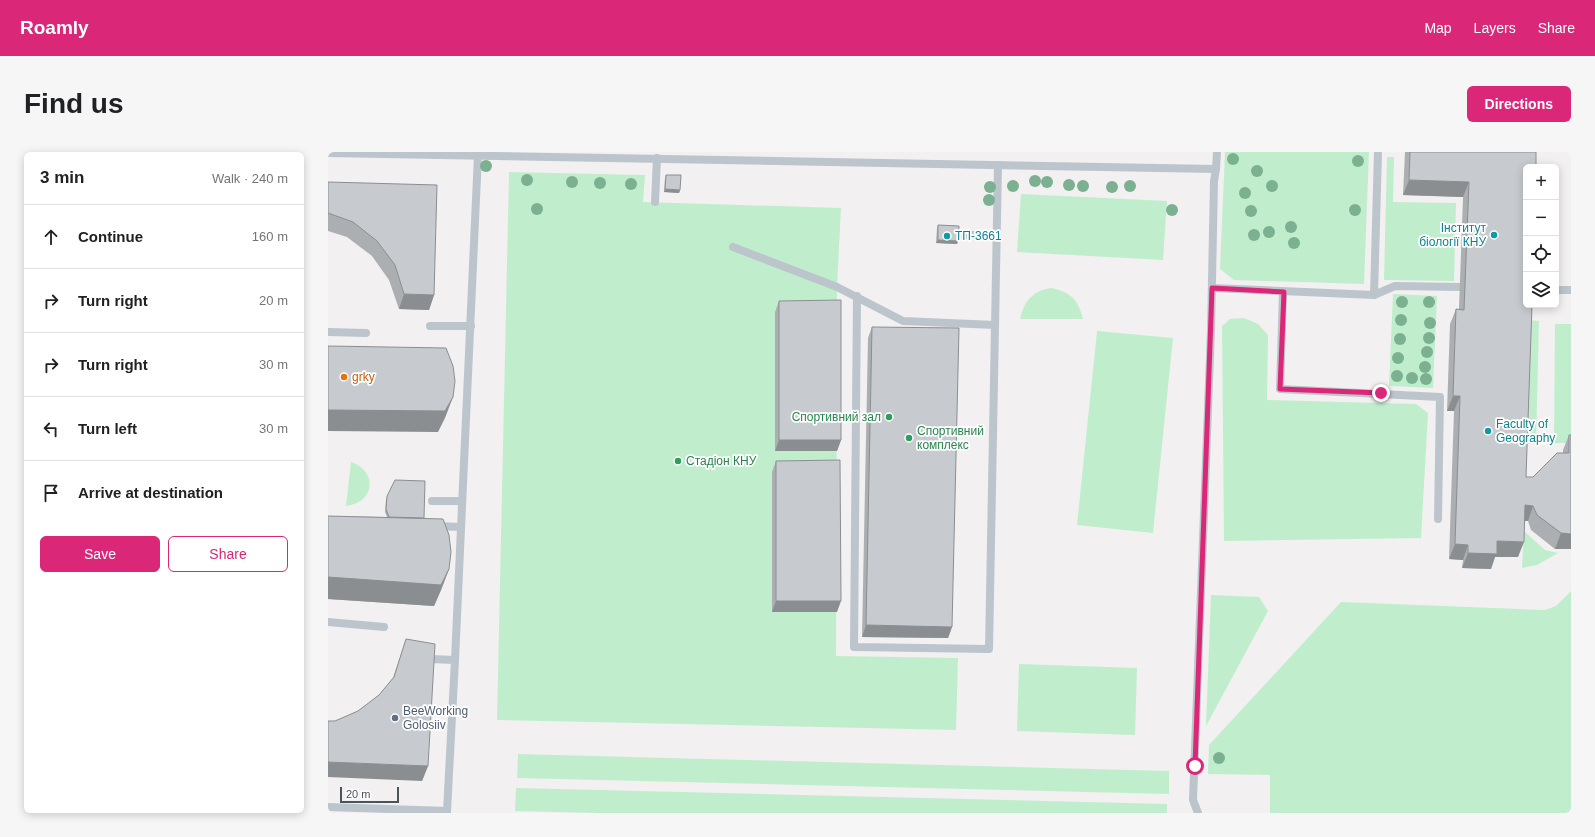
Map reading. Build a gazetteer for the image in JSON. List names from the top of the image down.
{
  "places": [
    "Інститут біології КНУ",
    "ТП-3661",
    "grky",
    "Спортивний зал",
    "Faculty of Geography",
    "Спортивний комплекс",
    "Стадіон КНУ",
    "BeeWorking Golosiiv"
  ],
  "scale_bar": "20 m",
  "page": {
    "header": "Roamly",
    "nav": ["Map", "Layers", "Share"],
    "buttons": [
      "Directions",
      ["Save", "Share"]
    ],
    "title": "Find us",
    "heading": ["3 min", "Walk · 240 m"],
    "map_buttons": ["+", "−"],
    "list": [
      ["Continue", "160 m"],
      ["Turn right", "20 m"],
      ["Turn right", "30 m"],
      ["Turn left", "30 m"],
      "Arrive at destination"
    ],
    "scale": "20 m"
  }
}
